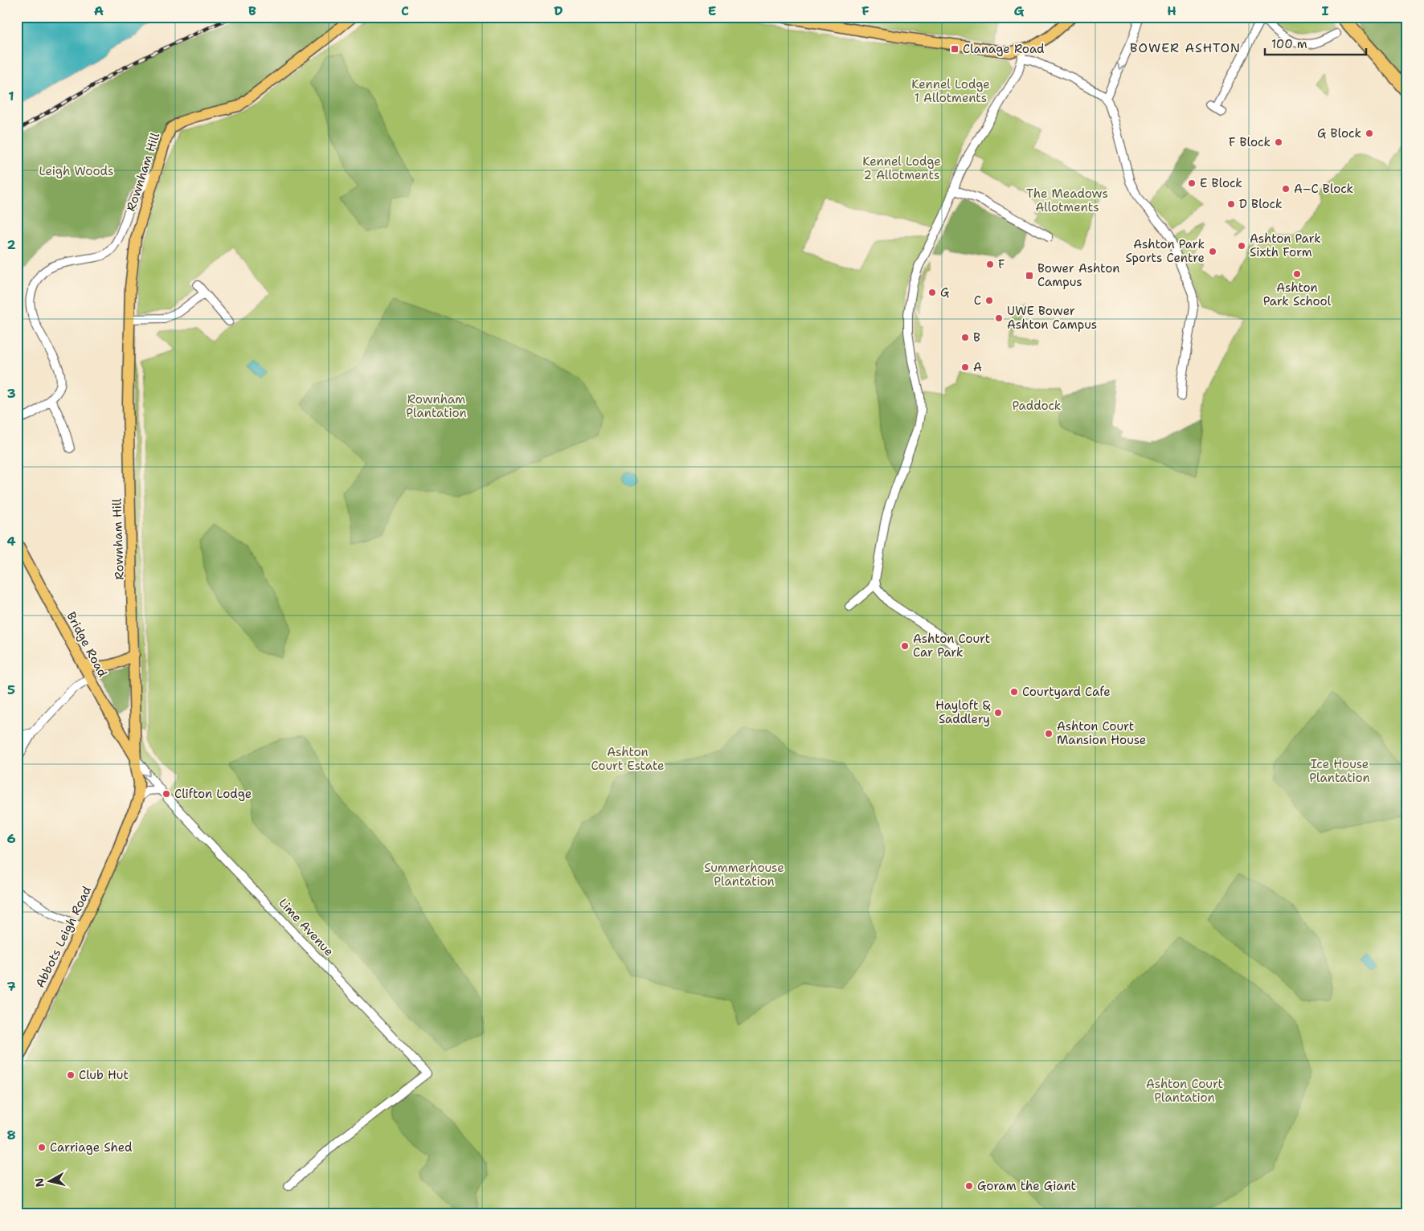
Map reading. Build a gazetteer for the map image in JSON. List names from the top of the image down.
{
  "streets": {
    "main road": ["Rownham Hill", "Bridge Road", "Abbots Leigh Road"],
    "street": ["Lime Avenue"]
  },
  "crossings": [
    ["Rownham Hill", "Bridge Road"],
    ["Rownham Hill", "Lime Avenue"],
    ["Rownham Hill", "Abbots Leigh Road"],
    ["Bridge Road", "Lime Avenue"],
    ["Bridge Road", "Abbots Leigh Road"],
    ["Lime Avenue", "Abbots Leigh Road"]
  ],
  "districts": ["BOWER ASHTON"],
  "parks": [
    "Kennel Lodge 1 Allotments",
    "Kennel Lodge 2 Allotments",
    "Leigh Woods",
    "The Meadows Allotments",
    "Rownham Plantation",
    "Paddock",
    "Ashton Court Estate",
    "Ice House Plantation",
    "Summerhouse Plantation",
    "Ashton Court Plantation"
  ],
  "places": {
    "transit": ["Clanage Road", "Bower Ashton Campus"],
    "other": [
      "G Block",
      "F Block",
      "E Block",
      "A–C Block",
      "D Block",
      "Ashton Park Sixth Form",
      "Ashton Park Sports Centre",
      "F",
      "Ashton Park School",
      "G",
      "C",
      "UWE Bower Ashton Campus",
      "B",
      "A",
      "Ashton Court Car Park",
      "Courtyard Cafe",
      "Hayloft & Saddlery",
      "Ashton Court Mansion House",
      "Clifton Lodge",
      "Club Hut",
      "Carriage Shed",
      "Goram the Giant"
    ]
  },
  "scale_bar": "100 m",
  "north": "left",
  "grid": {
    "columns": [
      "A",
      "B",
      "C",
      "D",
      "E",
      "F",
      "G",
      "H",
      "I"
    ],
    "rows": [
      "1",
      "2",
      "3",
      "4",
      "5",
      "6",
      "7",
      "8"
    ]
  }
}
